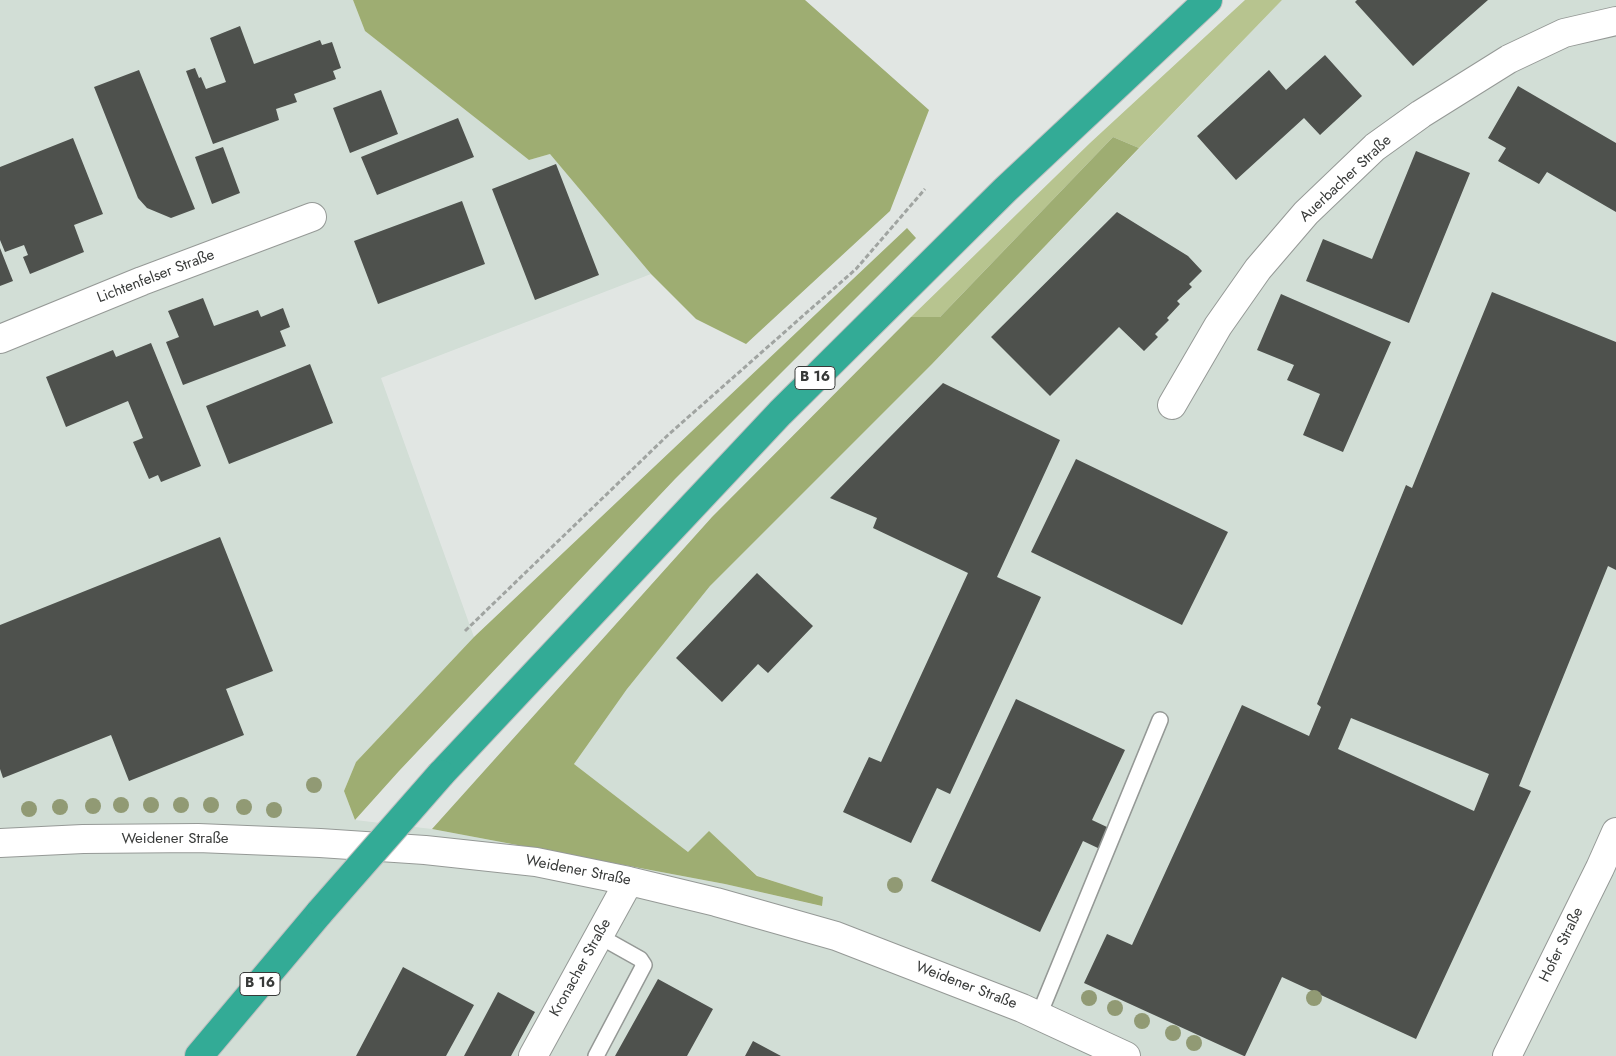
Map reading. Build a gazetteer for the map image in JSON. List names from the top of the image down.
{
  "streets": {
    "highway": ["B 16"],
    "street": [
      "Auerbacher Straße",
      "Lichtenfelser Straße",
      "Weidener Straße",
      "Hofer Straße",
      "Kronacher Straße"
    ]
  },
  "crossings": [
    ["Weidener Straße", "Kronacher Straße"]
  ]
}
